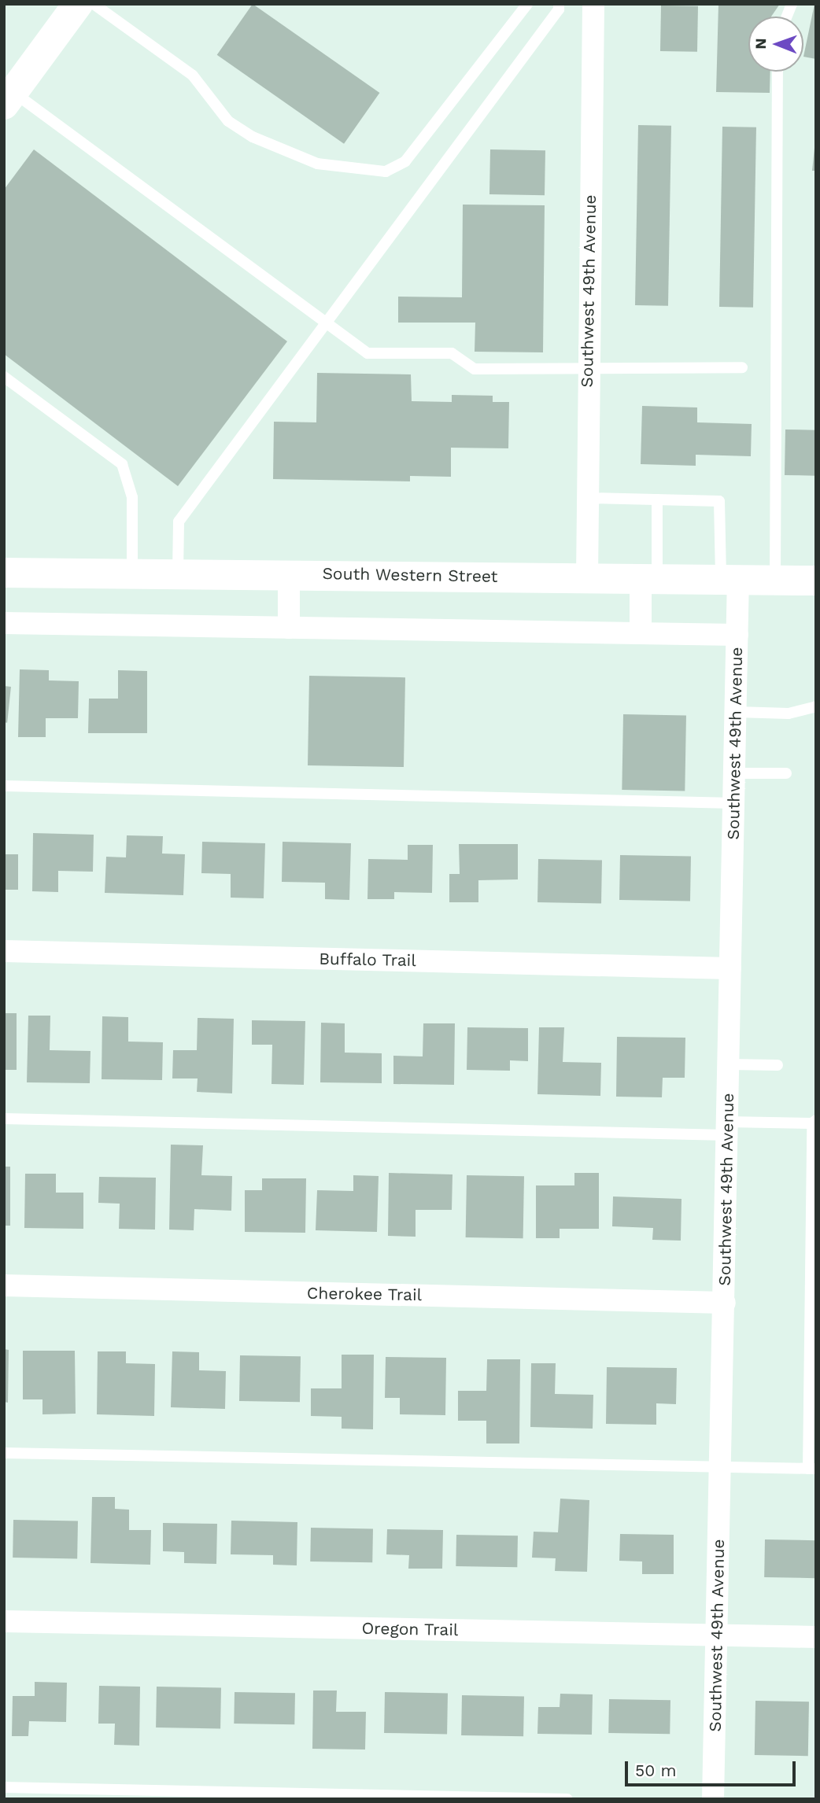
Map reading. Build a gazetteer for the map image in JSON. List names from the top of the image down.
{
  "streets": {
    "main road": ["South Western Street"],
    "street": [
      "Southwest 49th Avenue",
      "Buffalo Trail",
      "Cherokee Trail",
      "Oregon Trail"
    ]
  },
  "crossings": [
    ["Southwest 49th Avenue", "South Western Street"],
    ["Southwest 49th Avenue", "Buffalo Trail"],
    ["Southwest 49th Avenue", "Cherokee Trail"],
    ["Southwest 49th Avenue", "Oregon Trail"]
  ],
  "scale_bar": "50 m",
  "north": "left"
}
